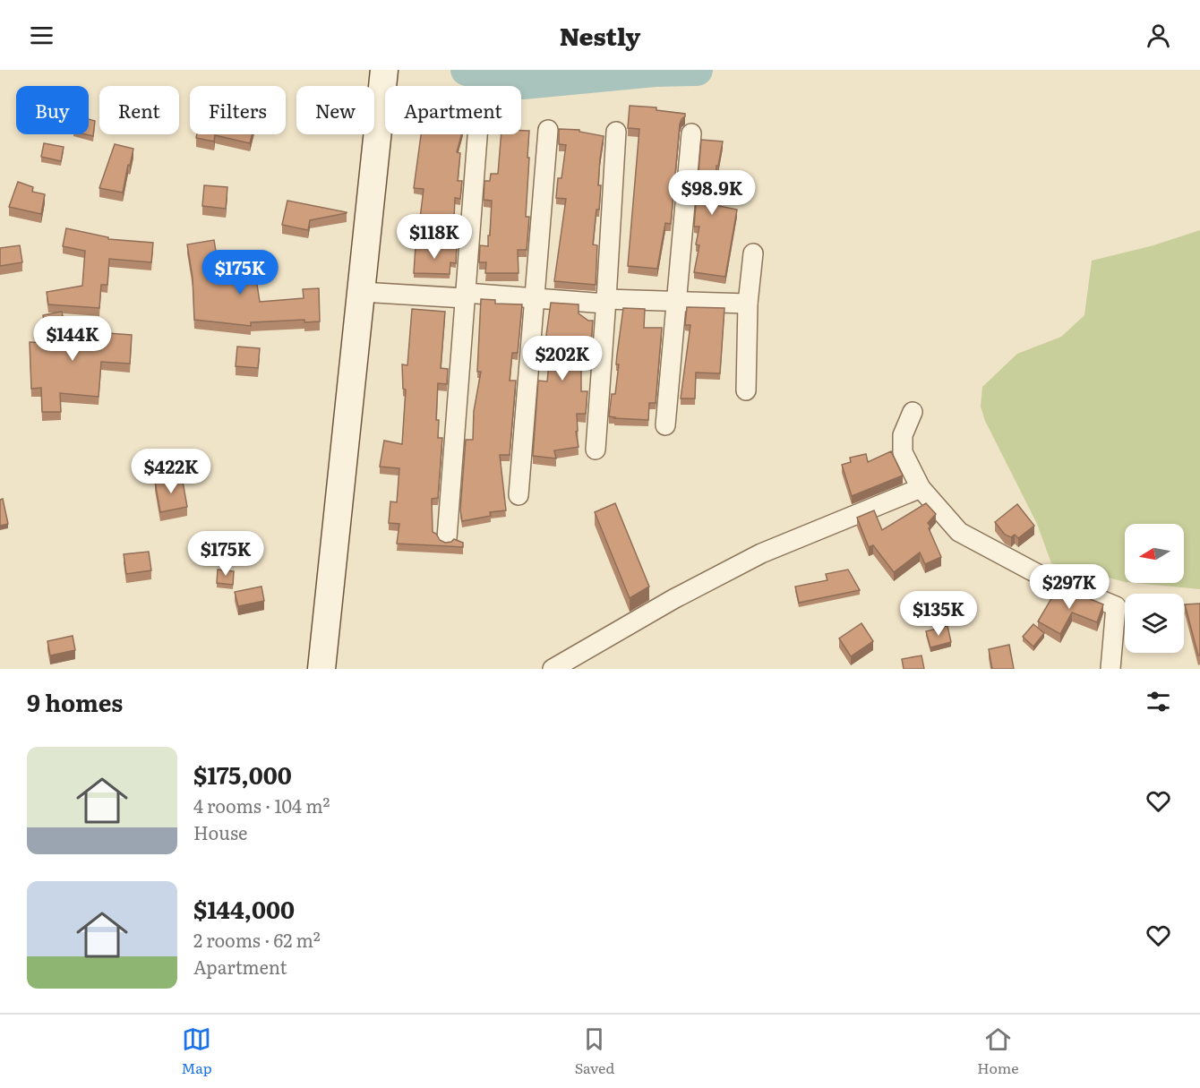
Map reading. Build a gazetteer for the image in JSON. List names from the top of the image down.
{
  "north": "left",
  "page": {
    "header": "Nestly",
    "chip": [
      "Buy",
      "Rent",
      "Filters",
      "New",
      "Apartment"
    ],
    "price": [
      "$98.9K",
      "$118K",
      "$175K",
      "$144K",
      "$202K",
      "$422K",
      "$175K",
      "$297K",
      "$135K"
    ],
    "heading": "9 homes",
    "list": [
      {
        "name": "$175,000",
        "note": "4 rooms · 104 m² · House"
      },
      {
        "name": "$144,000",
        "note": "2 rooms · 62 m² · Apartment"
      }
    ],
    "tabs": ["Map", "Saved", "Home"]
  }
}
